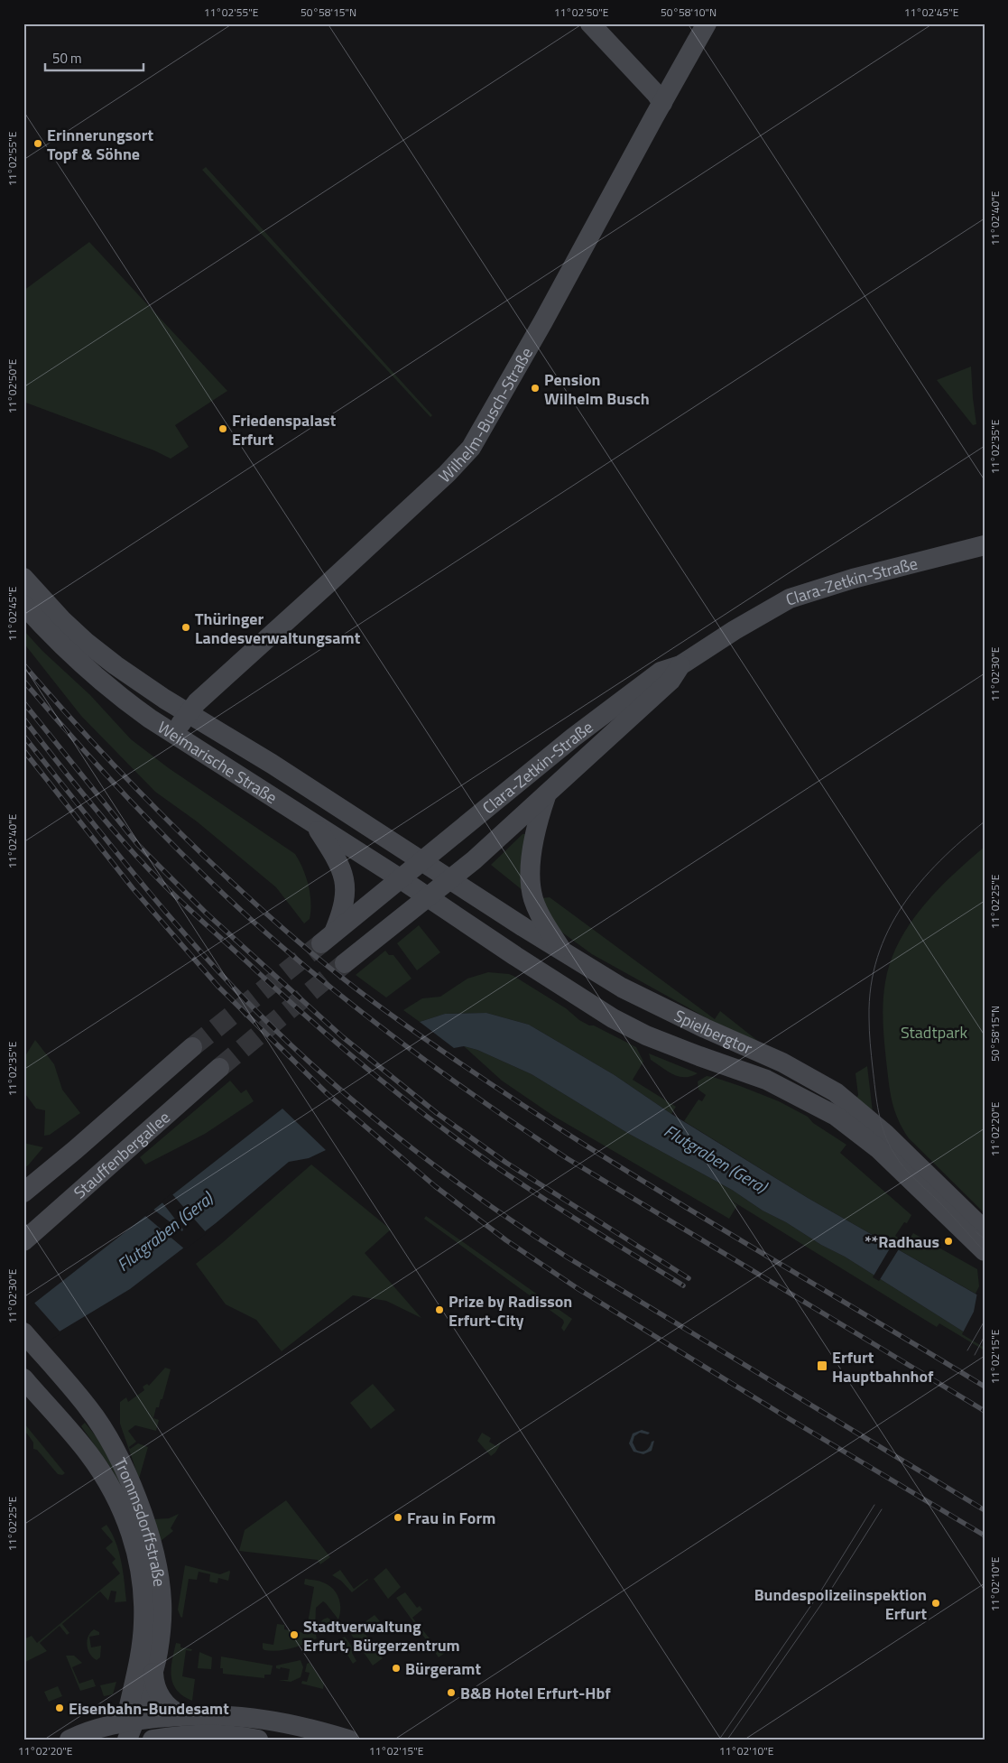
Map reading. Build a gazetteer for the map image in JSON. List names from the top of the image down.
{
  "streets": {
    "main road": [
      "Wilhelm-Busch-Straße",
      "Clara-Zetkin-Straße",
      "Weimarische Straße",
      "Spielbergtor",
      "Stauffenbergallee",
      "Trommsdorffstraße"
    ]
  },
  "crossings": [
    ["Wilhelm-Busch-Straße", "Weimarische Straße"],
    ["Clara-Zetkin-Straße", "Weimarische Straße"],
    ["Clara-Zetkin-Straße", "Spielbergtor"],
    ["Weimarische Straße", "Spielbergtor"]
  ],
  "water": ["Flutgraben (Gera)"],
  "parks": ["Stadtpark"],
  "places": {
    "other": [
      "Erinnerungsort Topf & Söhne",
      "Pension Wilhelm Busch",
      "Friedenspalast Erfurt",
      "Thüringer Landesverwaltungsamt",
      "**Radhaus",
      "Prize by Radisson Erfurt-City",
      "Frau in Form",
      "Bundespolizeiinspektion Erfurt",
      "Stadtverwaltung Erfurt, Bürgerzentrum",
      "Bürgeramt",
      "B&B Hotel Erfurt-Hbf",
      "Eisenbahn-Bundesamt"
    ],
    "transit": ["Erfurt Hauptbahnhof"]
  },
  "scale_bar": "50 m",
  "coordinates": [
    "11°02'55\"E",
    "50°58'15\"N",
    "11°02'50\"E",
    "50°58'10\"N",
    "11°02'45\"E",
    "11°02'40\"E",
    "11°02'35\"E",
    "11°02'30\"E",
    "11°02'25\"E",
    "11°02'20\"E",
    "11°02'15\"E",
    "11°02'10\"E"
  ]
}
